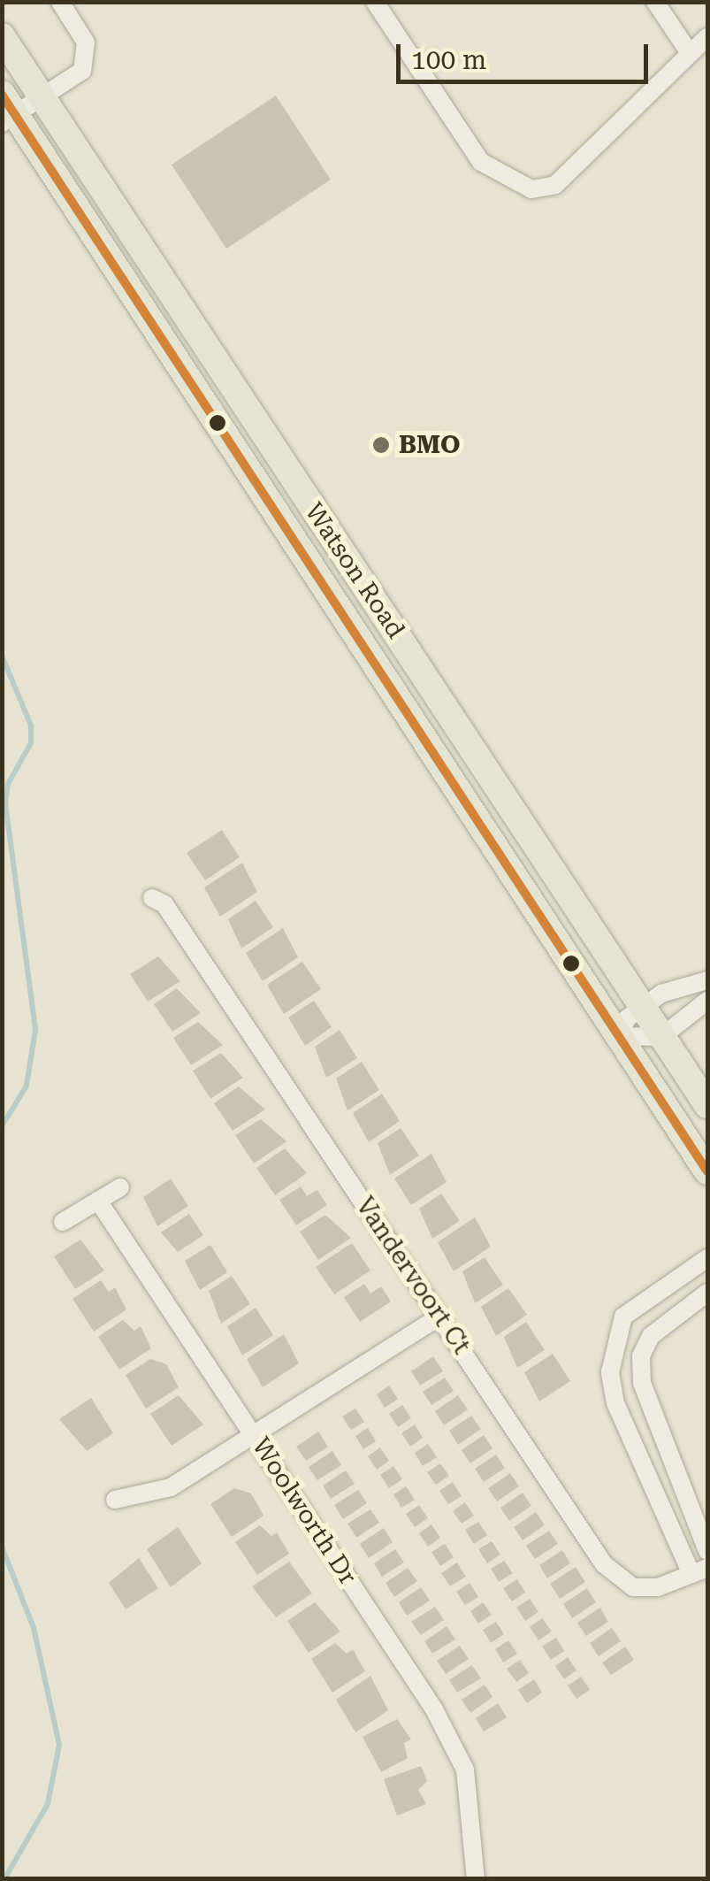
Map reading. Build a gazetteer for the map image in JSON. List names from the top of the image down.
{
  "streets": {
    "main road": ["Watson Road"],
    "street": ["Vandervoort Ct", "Woolworth Dr"]
  },
  "places": ["BMO"],
  "scale_bar": "100 m"
}
